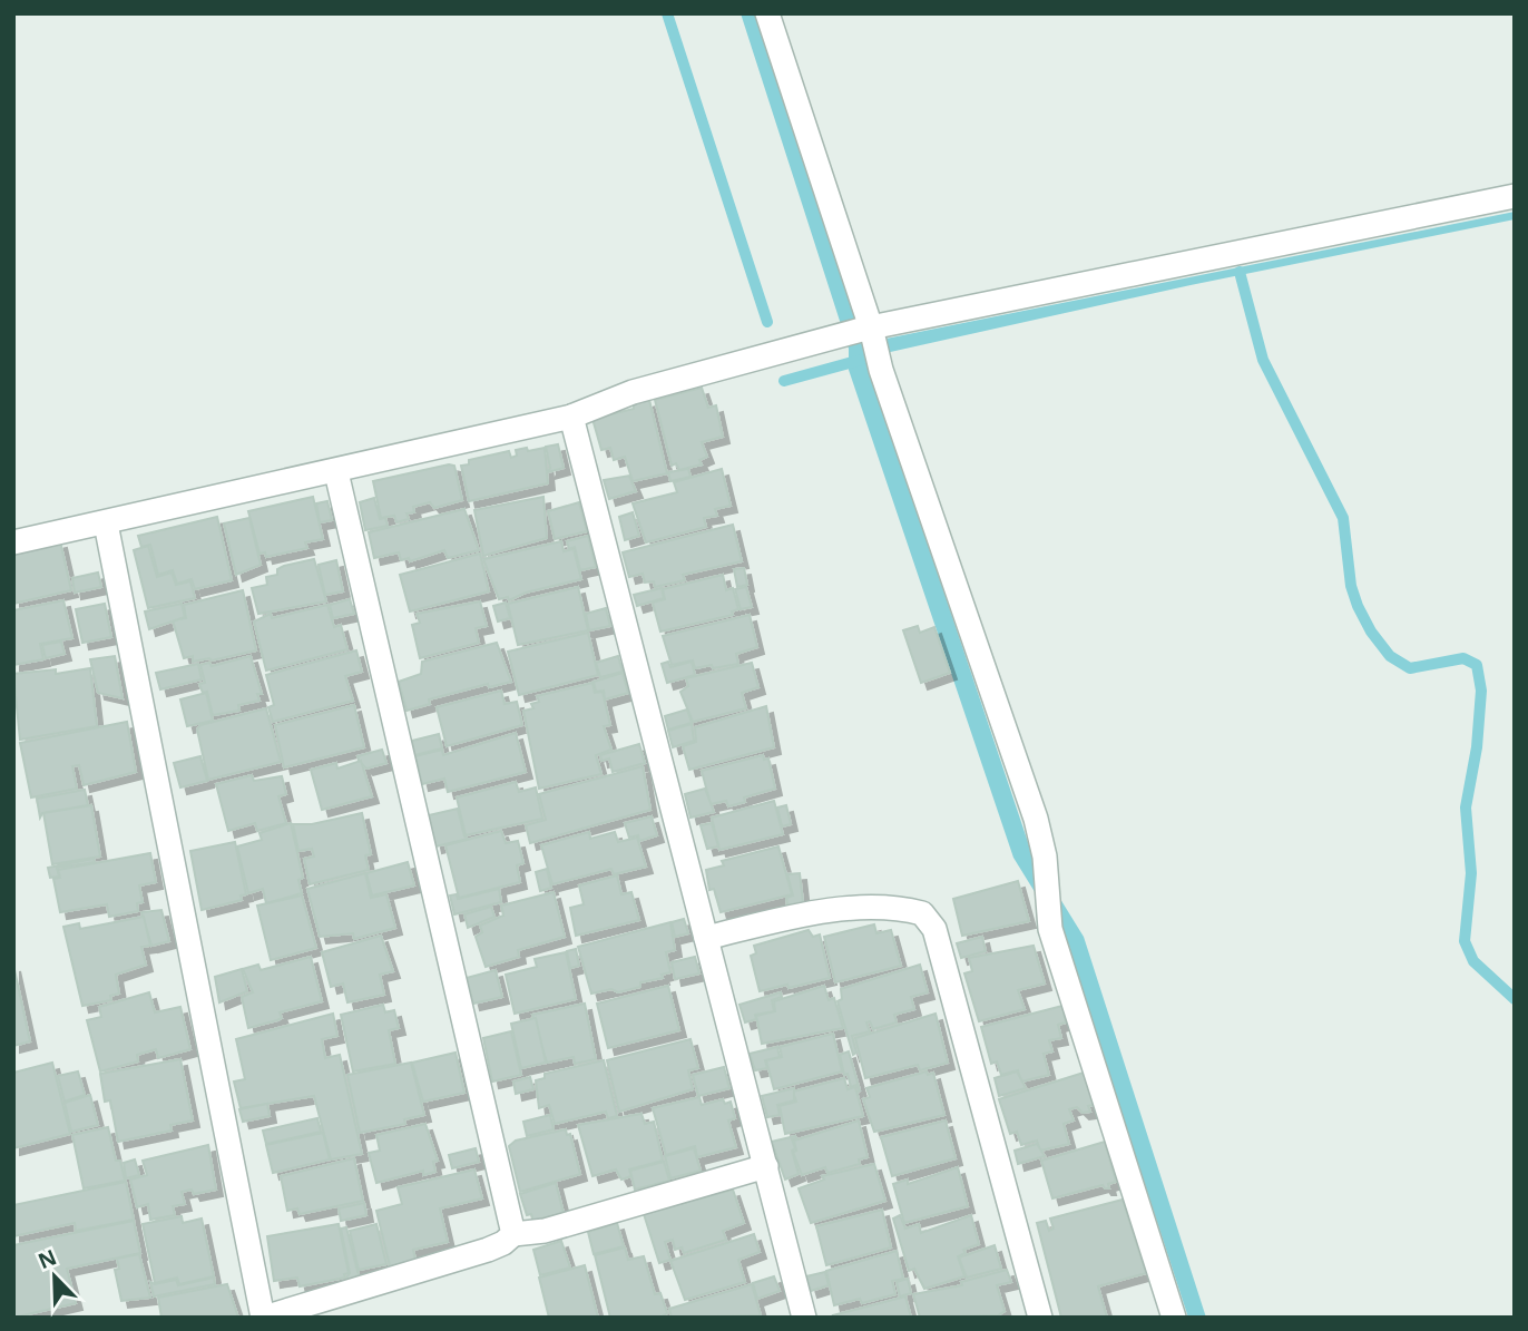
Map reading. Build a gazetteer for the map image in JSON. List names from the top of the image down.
{
  "north": "top left"
}
